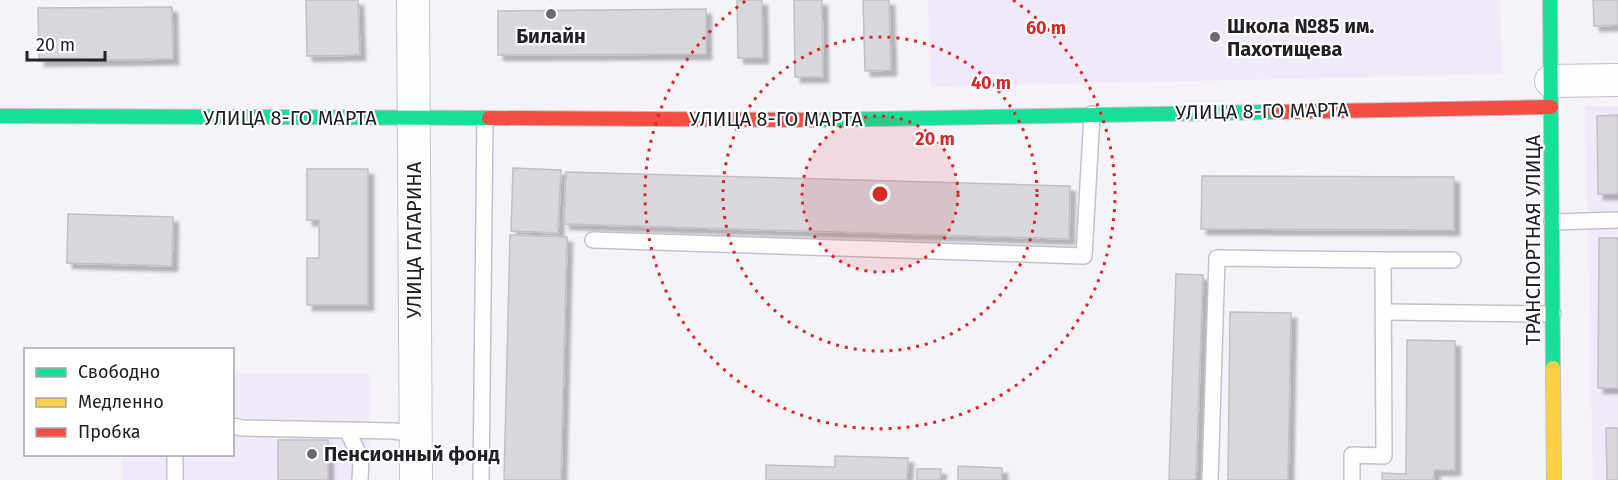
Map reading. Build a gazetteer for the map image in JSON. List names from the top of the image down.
{
  "streets": {
    "street": ["УЛИЦА 8-ГО МАРТА", "УЛИЦА ГАГАРИНА", "ТРАНСПОРТНАЯ УЛИЦА"]
  },
  "crossings": [
    ["УЛИЦА 8-ГО МАРТА", "УЛИЦА ГАГАРИНА"],
    ["УЛИЦА 8-ГО МАРТА", "ТРАНСПОРТНАЯ УЛИЦА"]
  ],
  "places": ["Билайн", "Школа №85 им. Пахотищева", "Пенсионный фонд"],
  "legend": ["Свободно", "Медленно", "Пробка"],
  "scale_bar": "20 m",
  "rings": ["60 m", "40 m", "20 m"]
}
